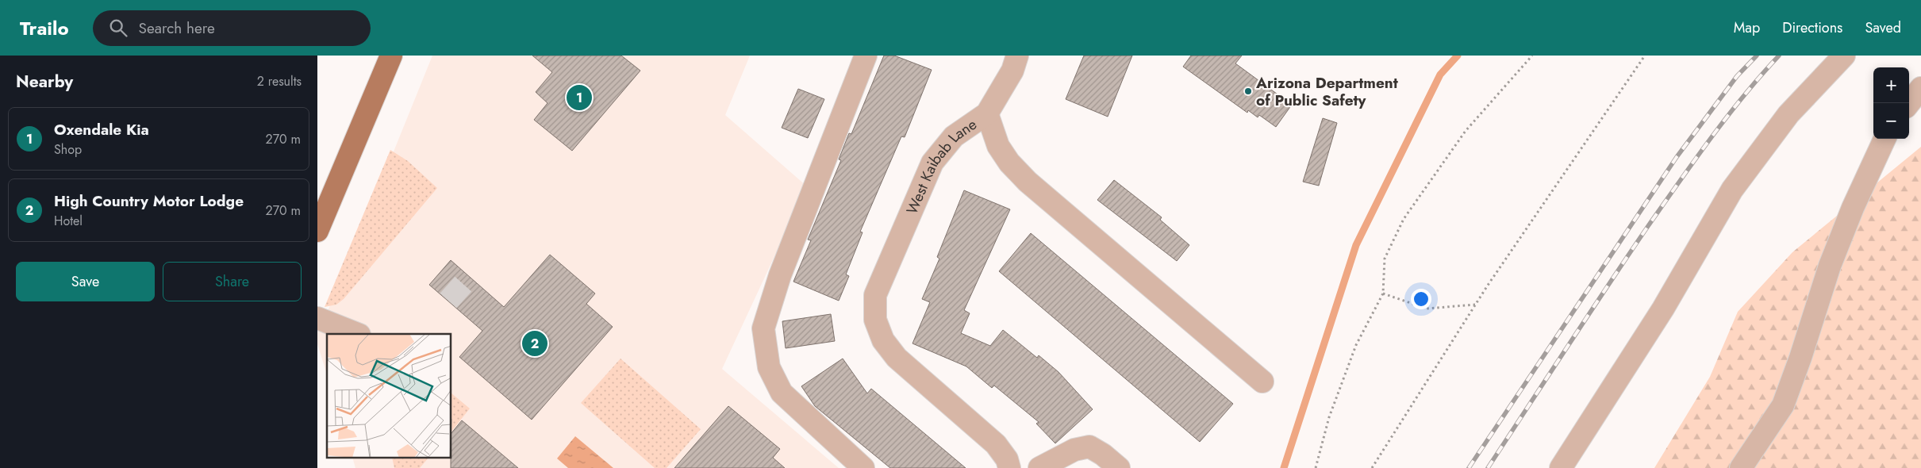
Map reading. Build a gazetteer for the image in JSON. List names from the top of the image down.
{
  "streets": {
    "street": ["West Kaibab Lane"]
  },
  "places": ["Arizona Department of Public Safety"],
  "page": {
    "header": "Trailo",
    "search": "Search here",
    "nav": ["Map", "Directions", "Saved"],
    "heading": ["Nearby", "2 results"],
    "map_buttons": ["+", "−"],
    "pins": ["1", "2"],
    "list": [
      {
        "mark": "1",
        "name": "Oxendale Kia",
        "note": "Shop",
        "value": "270 m"
      },
      {
        "mark": "2",
        "name": "High Country Motor Lodge",
        "note": "Hotel",
        "value": "270 m"
      }
    ],
    "buttons": ["Save", "Share"]
  }
}
